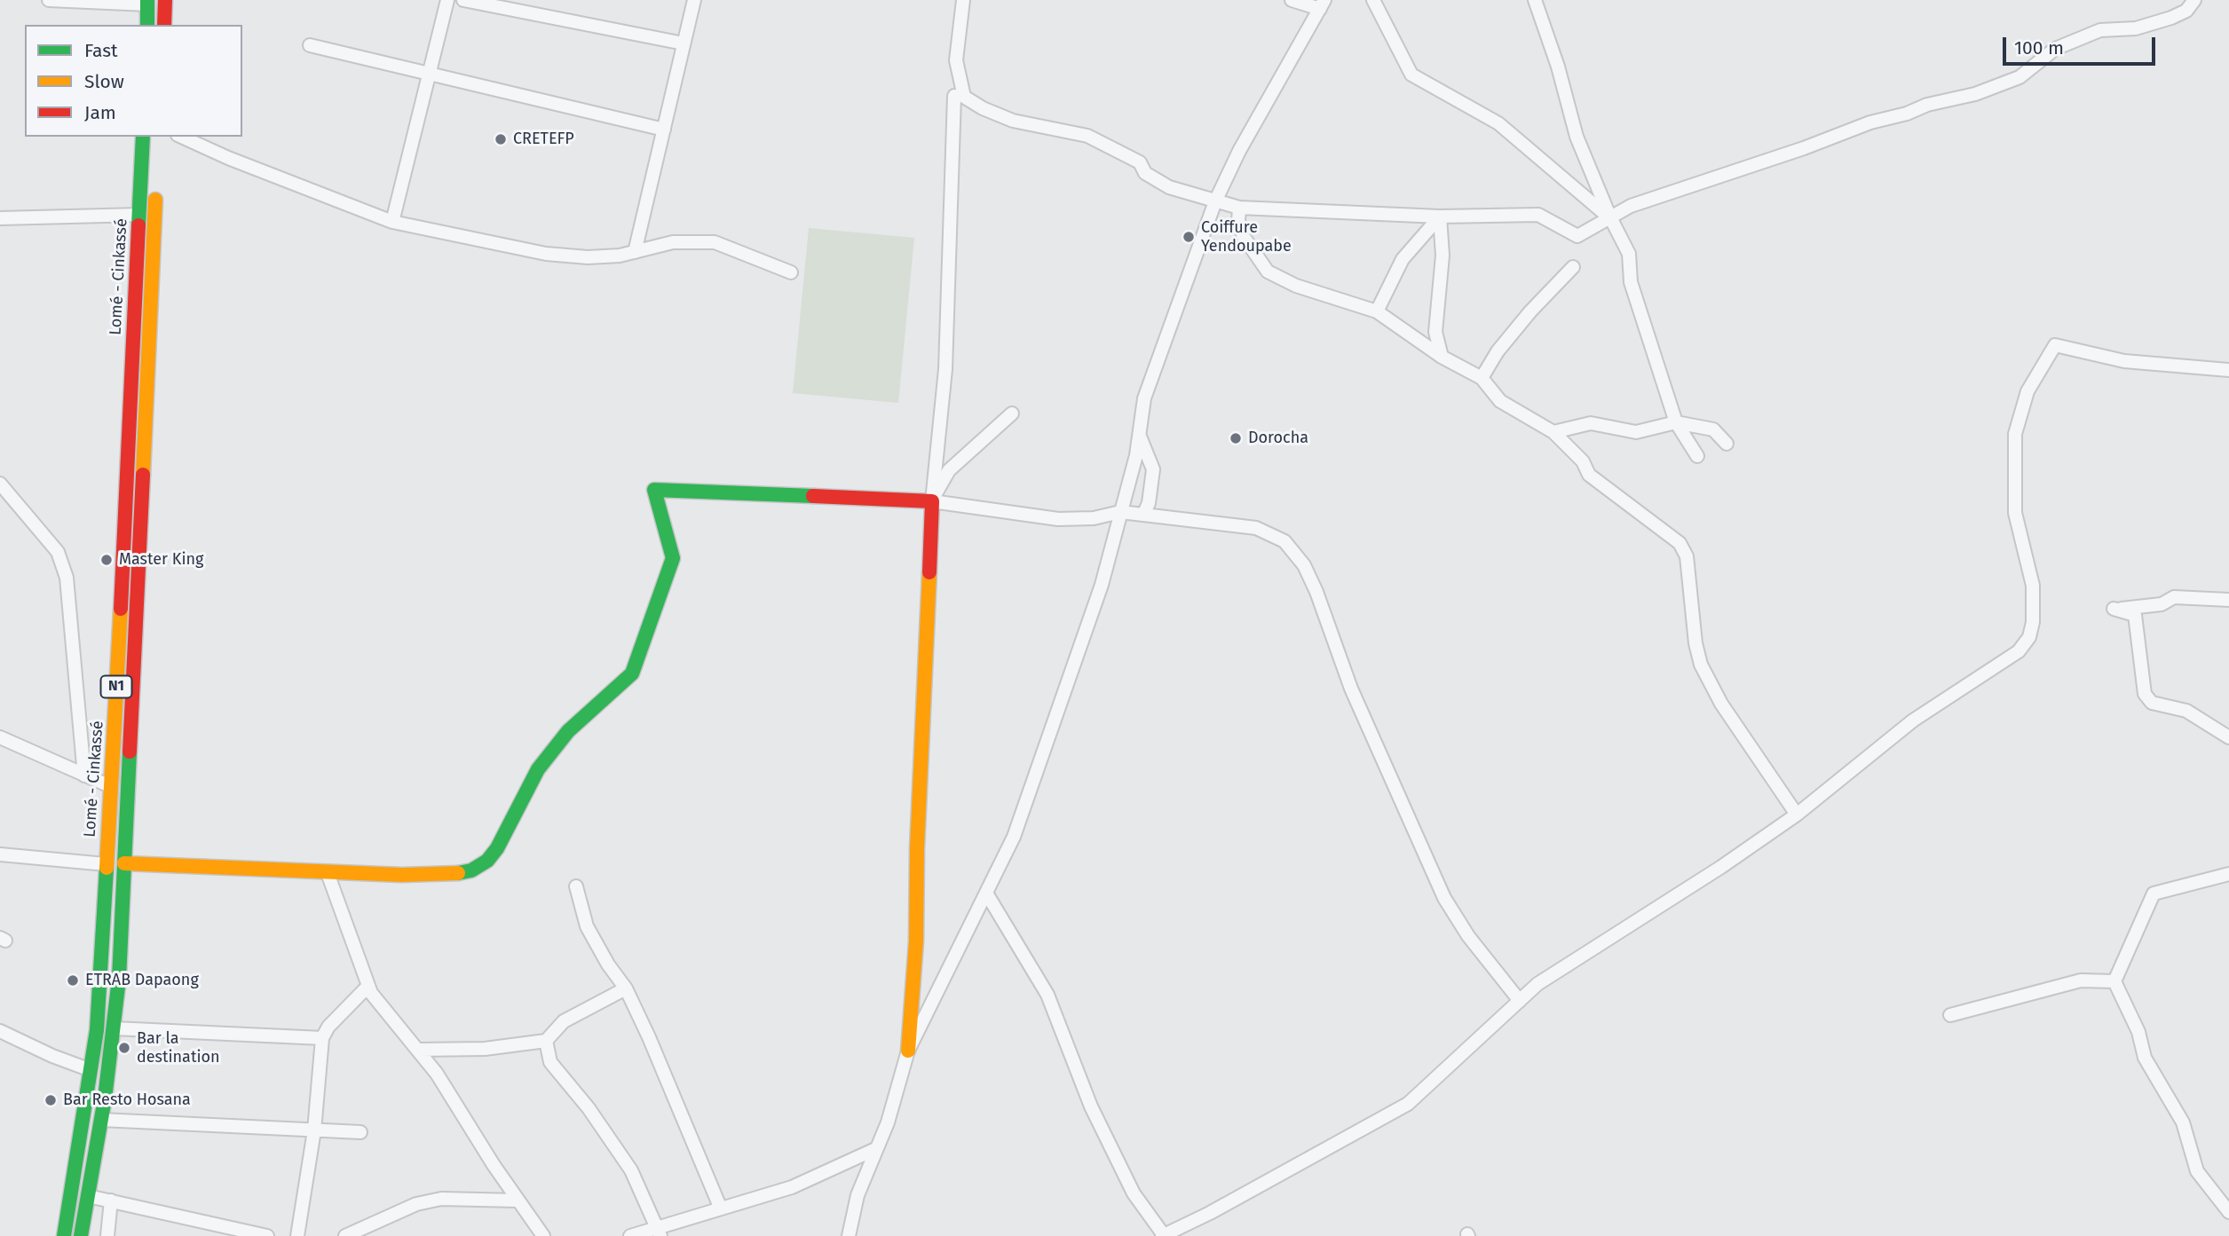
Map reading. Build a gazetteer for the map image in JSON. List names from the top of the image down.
{
  "streets": {
    "main road": ["Lomé - Cinkassé", "N1"]
  },
  "places": [
    "CRETEFP",
    "Coiffure Yendoupabe",
    "Dorocha",
    "Master King",
    "ETRAB Dapaong",
    "Bar la destination",
    "Bar Resto Hosana"
  ],
  "legend": ["Fast", "Slow", "Jam"],
  "scale_bar": "100 m"
}
